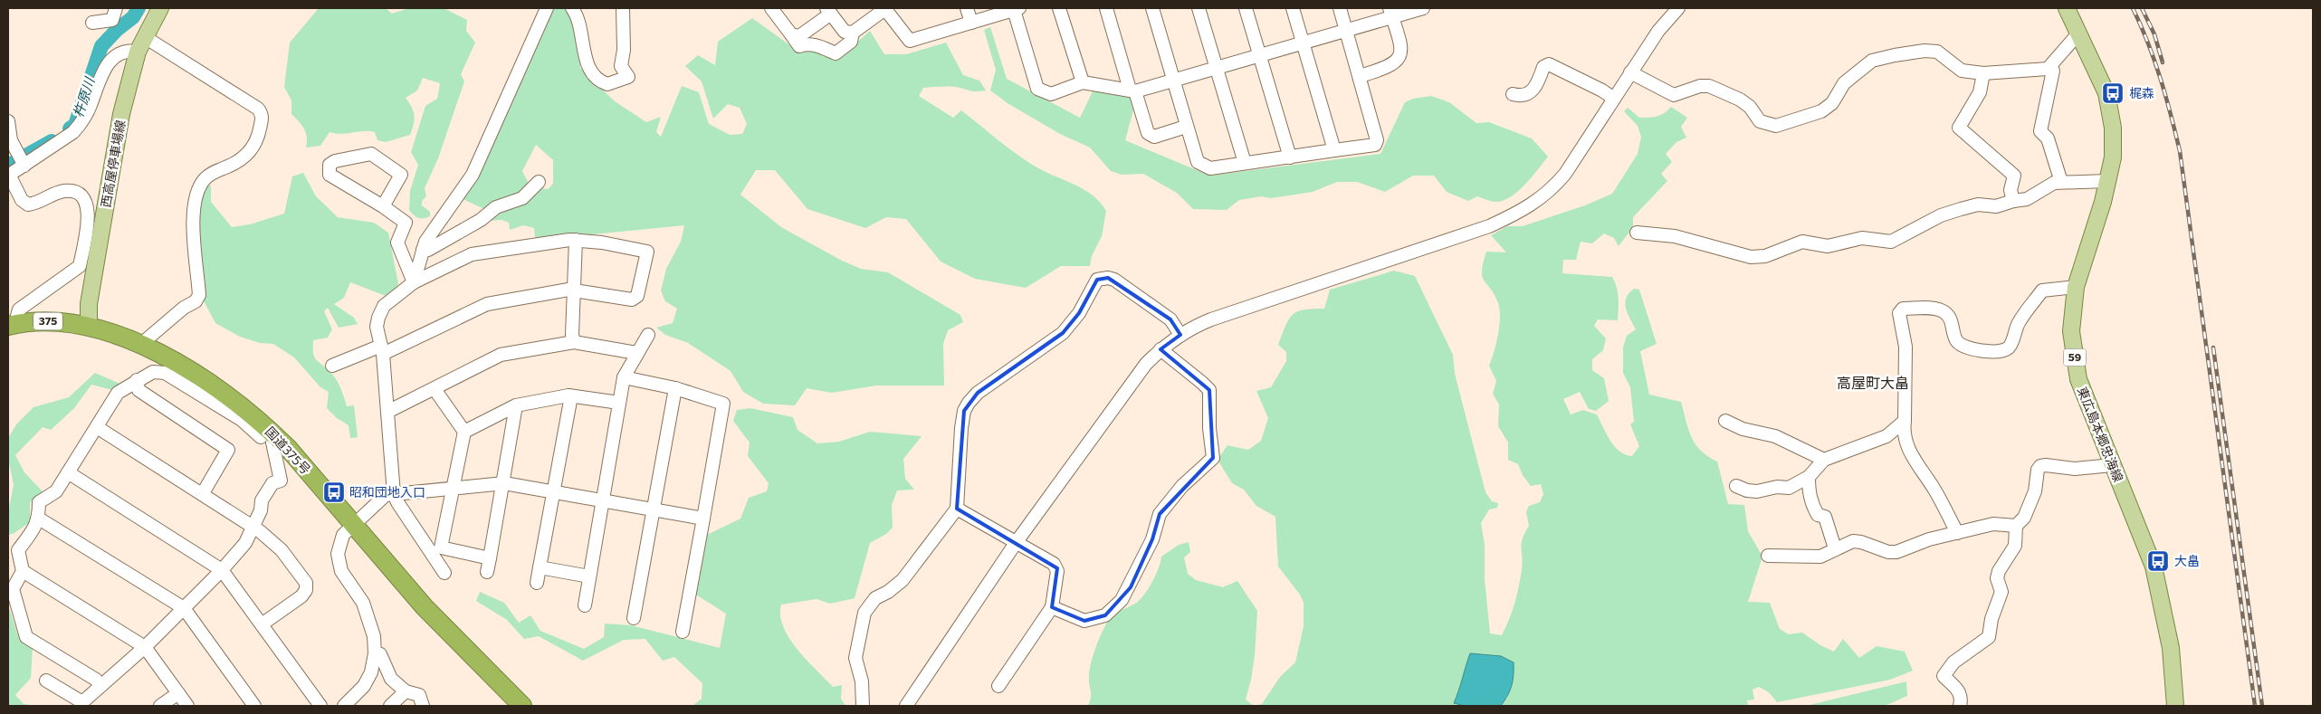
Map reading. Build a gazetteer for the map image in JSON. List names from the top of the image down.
{
  "streets": {
    "highway": ["375", "国道375号"],
    "main road": ["西高屋停車場線", "59", "東広島本郷忠海線"]
  },
  "crossings": [
    ["西高屋停車場線", "国道375号"]
  ],
  "districts": ["高屋町大畠"],
  "water": ["杵原川"],
  "places": {
    "bus stop": ["梶森", "昭和団地入口", "大畠"]
  }
}
